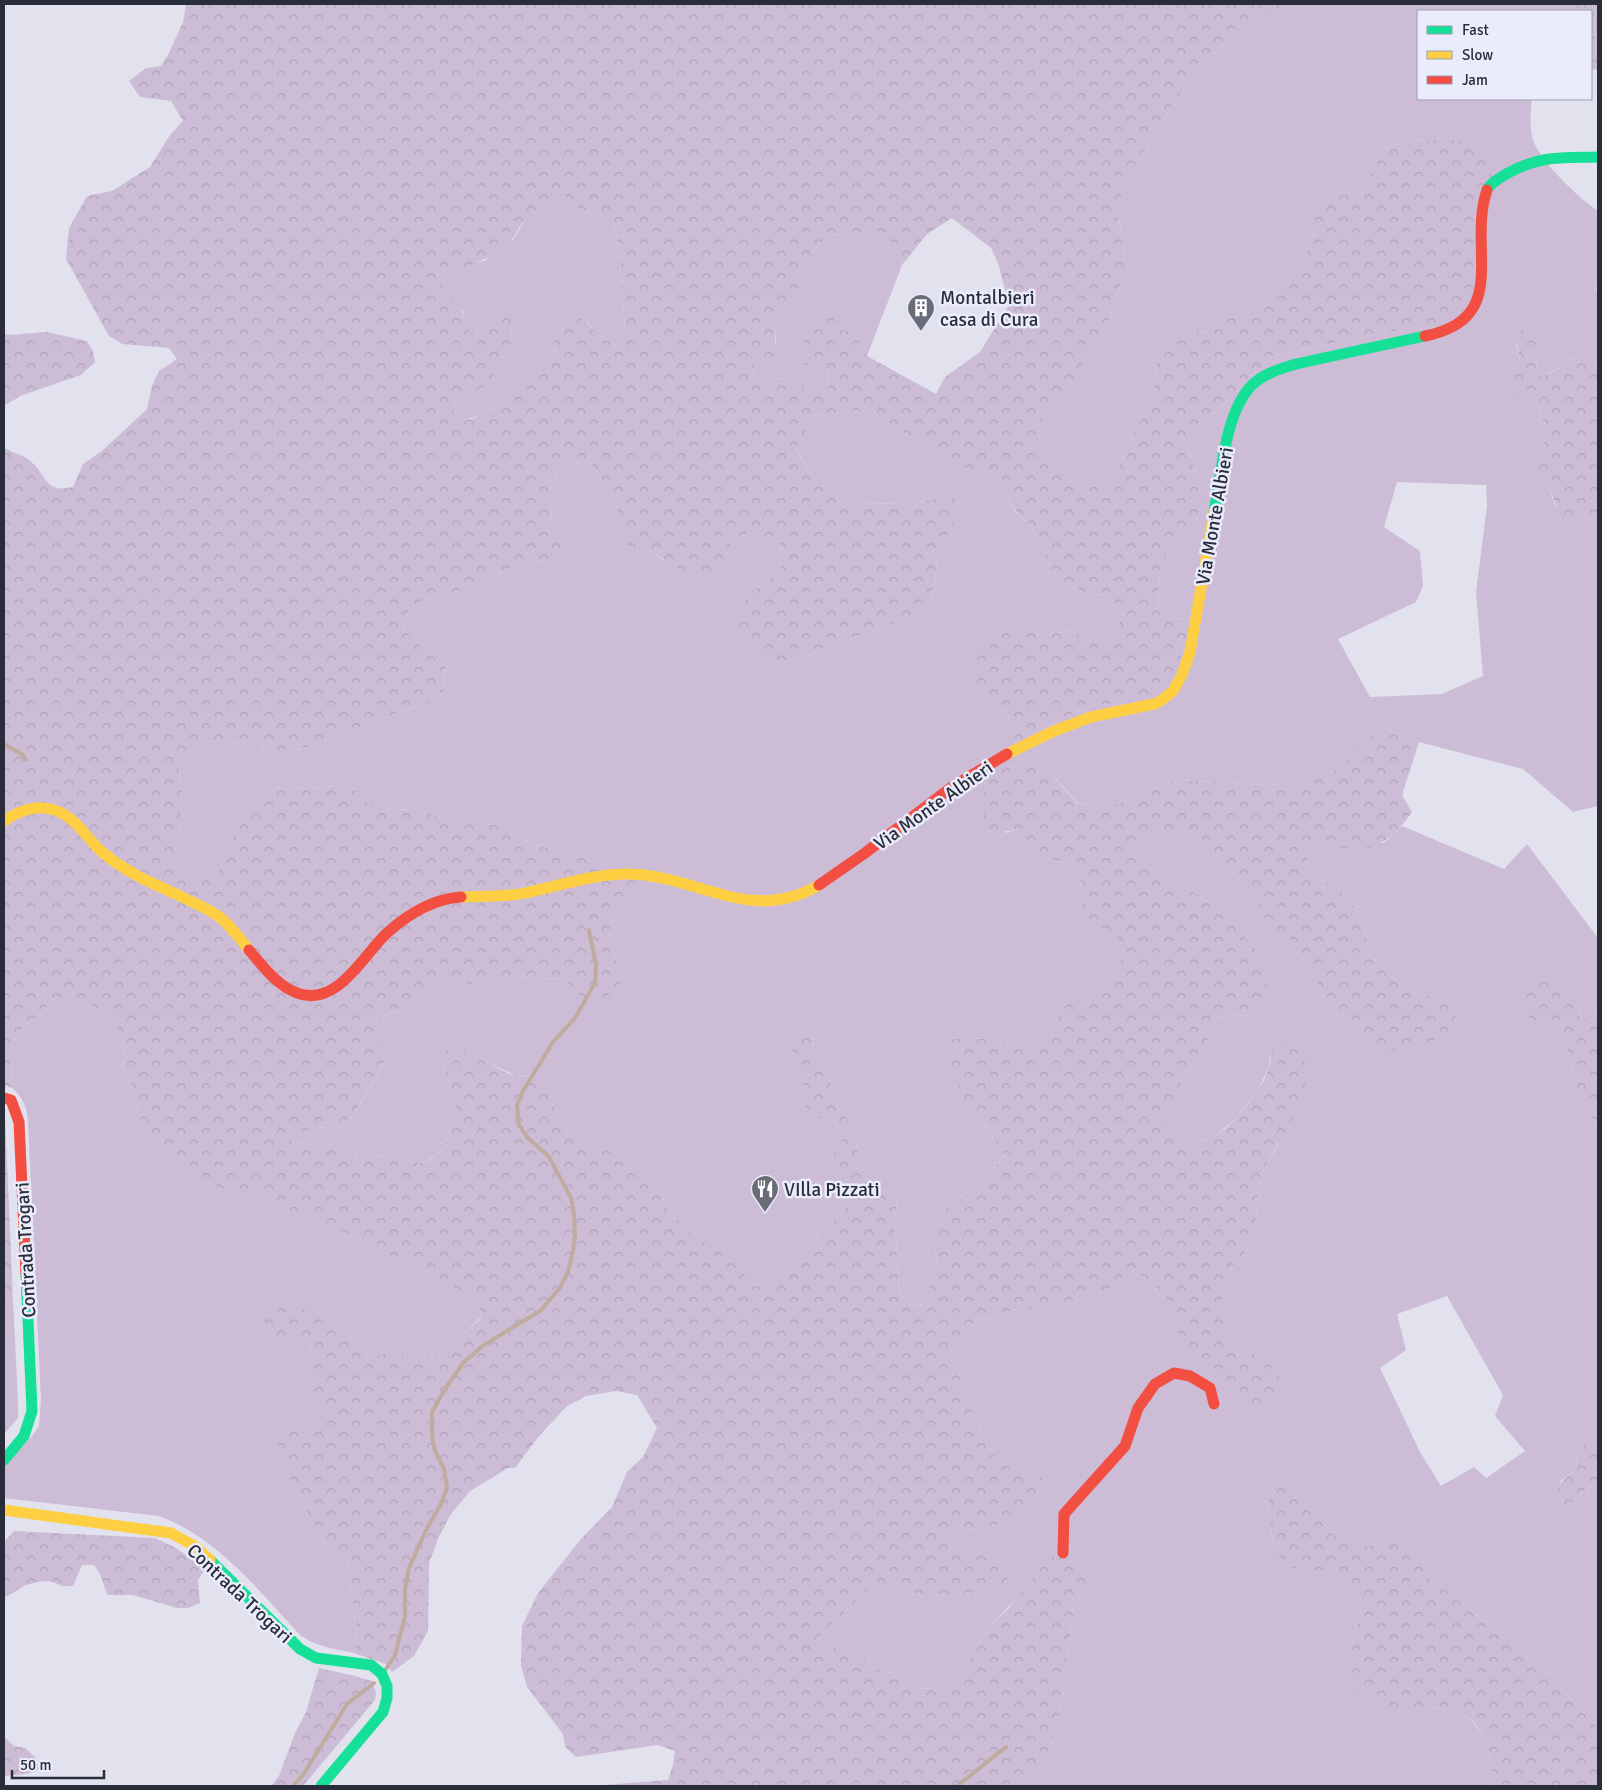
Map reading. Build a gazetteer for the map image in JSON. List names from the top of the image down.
{
  "streets": {
    "street": ["Via Monte Albieri", "Contrada Trogari"]
  },
  "places": {
    "building": ["Montalbieri casa di Cura"],
    "restaurant": ["VIlla Pizzati"]
  },
  "legend": ["Fast", "Slow", "Jam"],
  "scale_bar": "50 m"
}
